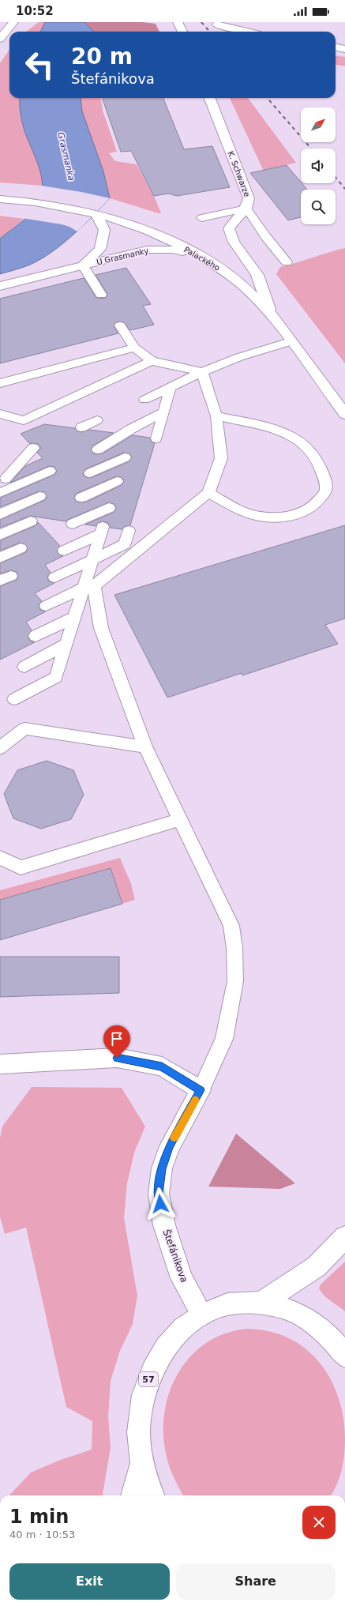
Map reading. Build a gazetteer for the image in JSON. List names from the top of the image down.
{
  "streets": {
    "street": [
      "K. Schwarze",
      "U Grasmanky",
      "Palackého",
      "Štefánikova",
      "57"
    ]
  },
  "crossings": [
    ["K. Schwarze", "Palackého"],
    ["U Grasmanky", "Palackého"],
    ["Štefánikova", "57"]
  ],
  "water": ["Grasmanka"],
  "north": "top right",
  "page": {
    "status": "10:52",
    "turn": ["20 m", "Štefánikova"],
    "heading": ["1 min", "40 m · 10:53"],
    "buttons": ["Exit", "Share"]
  }
}
